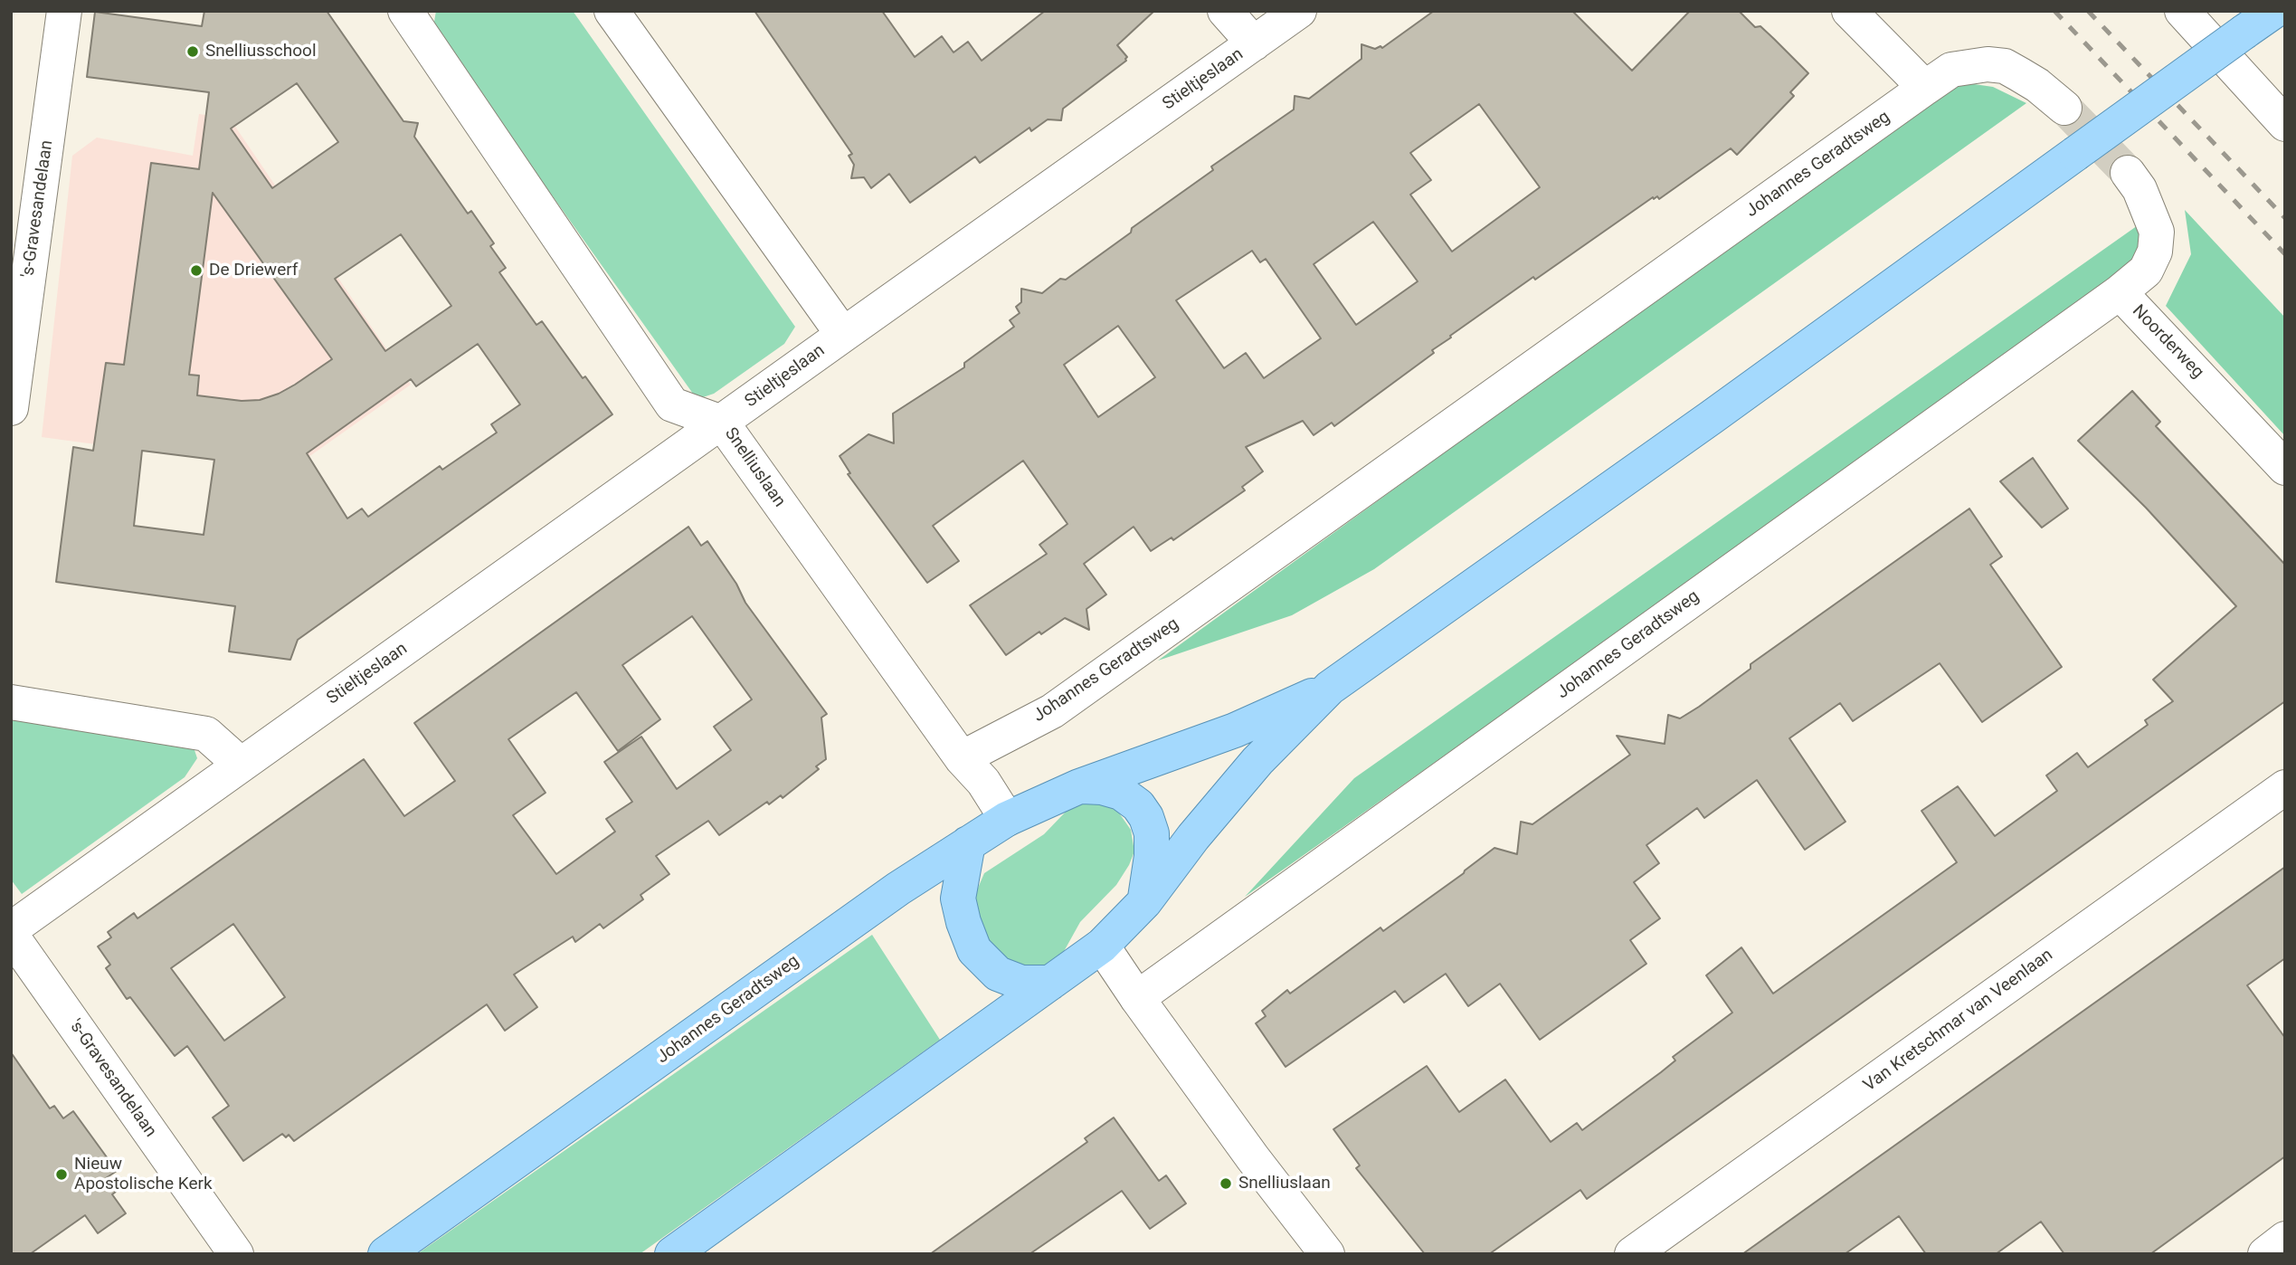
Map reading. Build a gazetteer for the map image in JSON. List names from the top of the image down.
{
  "streets": {
    "main road": ["Johannes Geradtsweg"],
    "street": [
      "Stieltjeslaan",
      "'s-Gravesandelaan",
      "Noorderweg",
      "Snelliuslaan",
      "Van Kretschmar van Veenlaan"
    ]
  },
  "crossings": [
    ["Stieltjeslaan", "Snelliuslaan"],
    ["Johannes Geradtsweg", "Noorderweg"],
    ["Johannes Geradtsweg", "Snelliuslaan"]
  ],
  "places": [
    "Snelliusschool",
    "De Driewerf",
    "Nieuw Apostolische Kerk",
    "Snelliuslaan"
  ]
}
